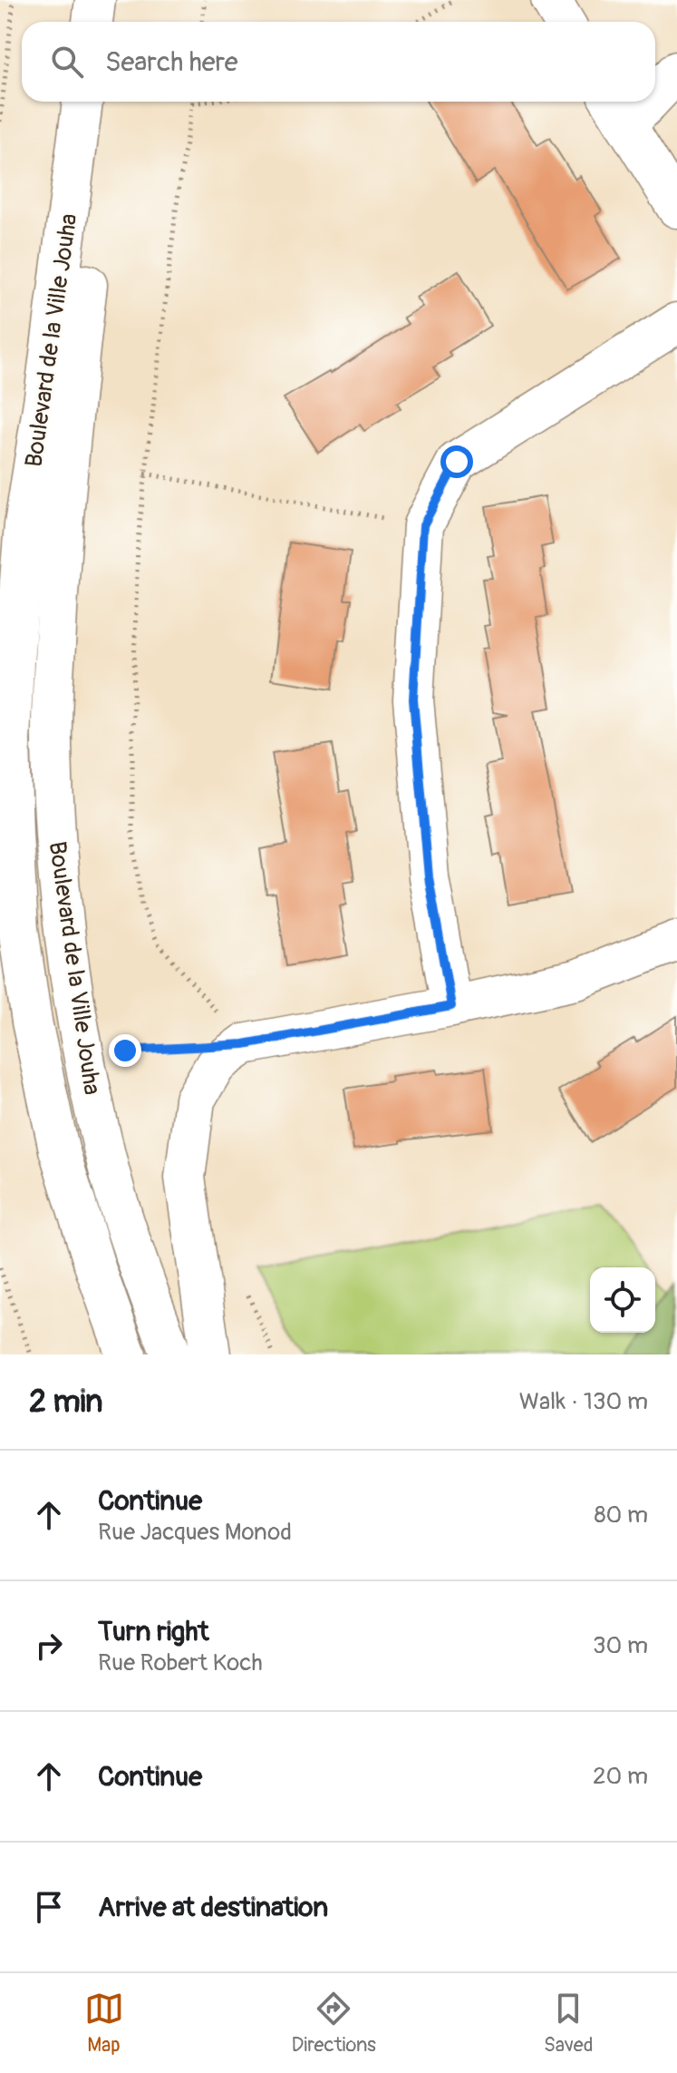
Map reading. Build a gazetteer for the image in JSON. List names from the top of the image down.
{
  "streets": {
    "main road": ["Boulevard de la Ville Jouha"]
  },
  "page": {
    "search": "Search here",
    "heading": ["2 min", "Walk · 130 m"],
    "list": [
      ["Continue", "Rue Jacques Monod", "80 m"],
      ["Turn right", "Rue Robert Koch", "30 m"],
      ["Continue", "20 m"],
      "Arrive at destination"
    ],
    "nav": ["Map", "Directions", "Saved"]
  }
}
